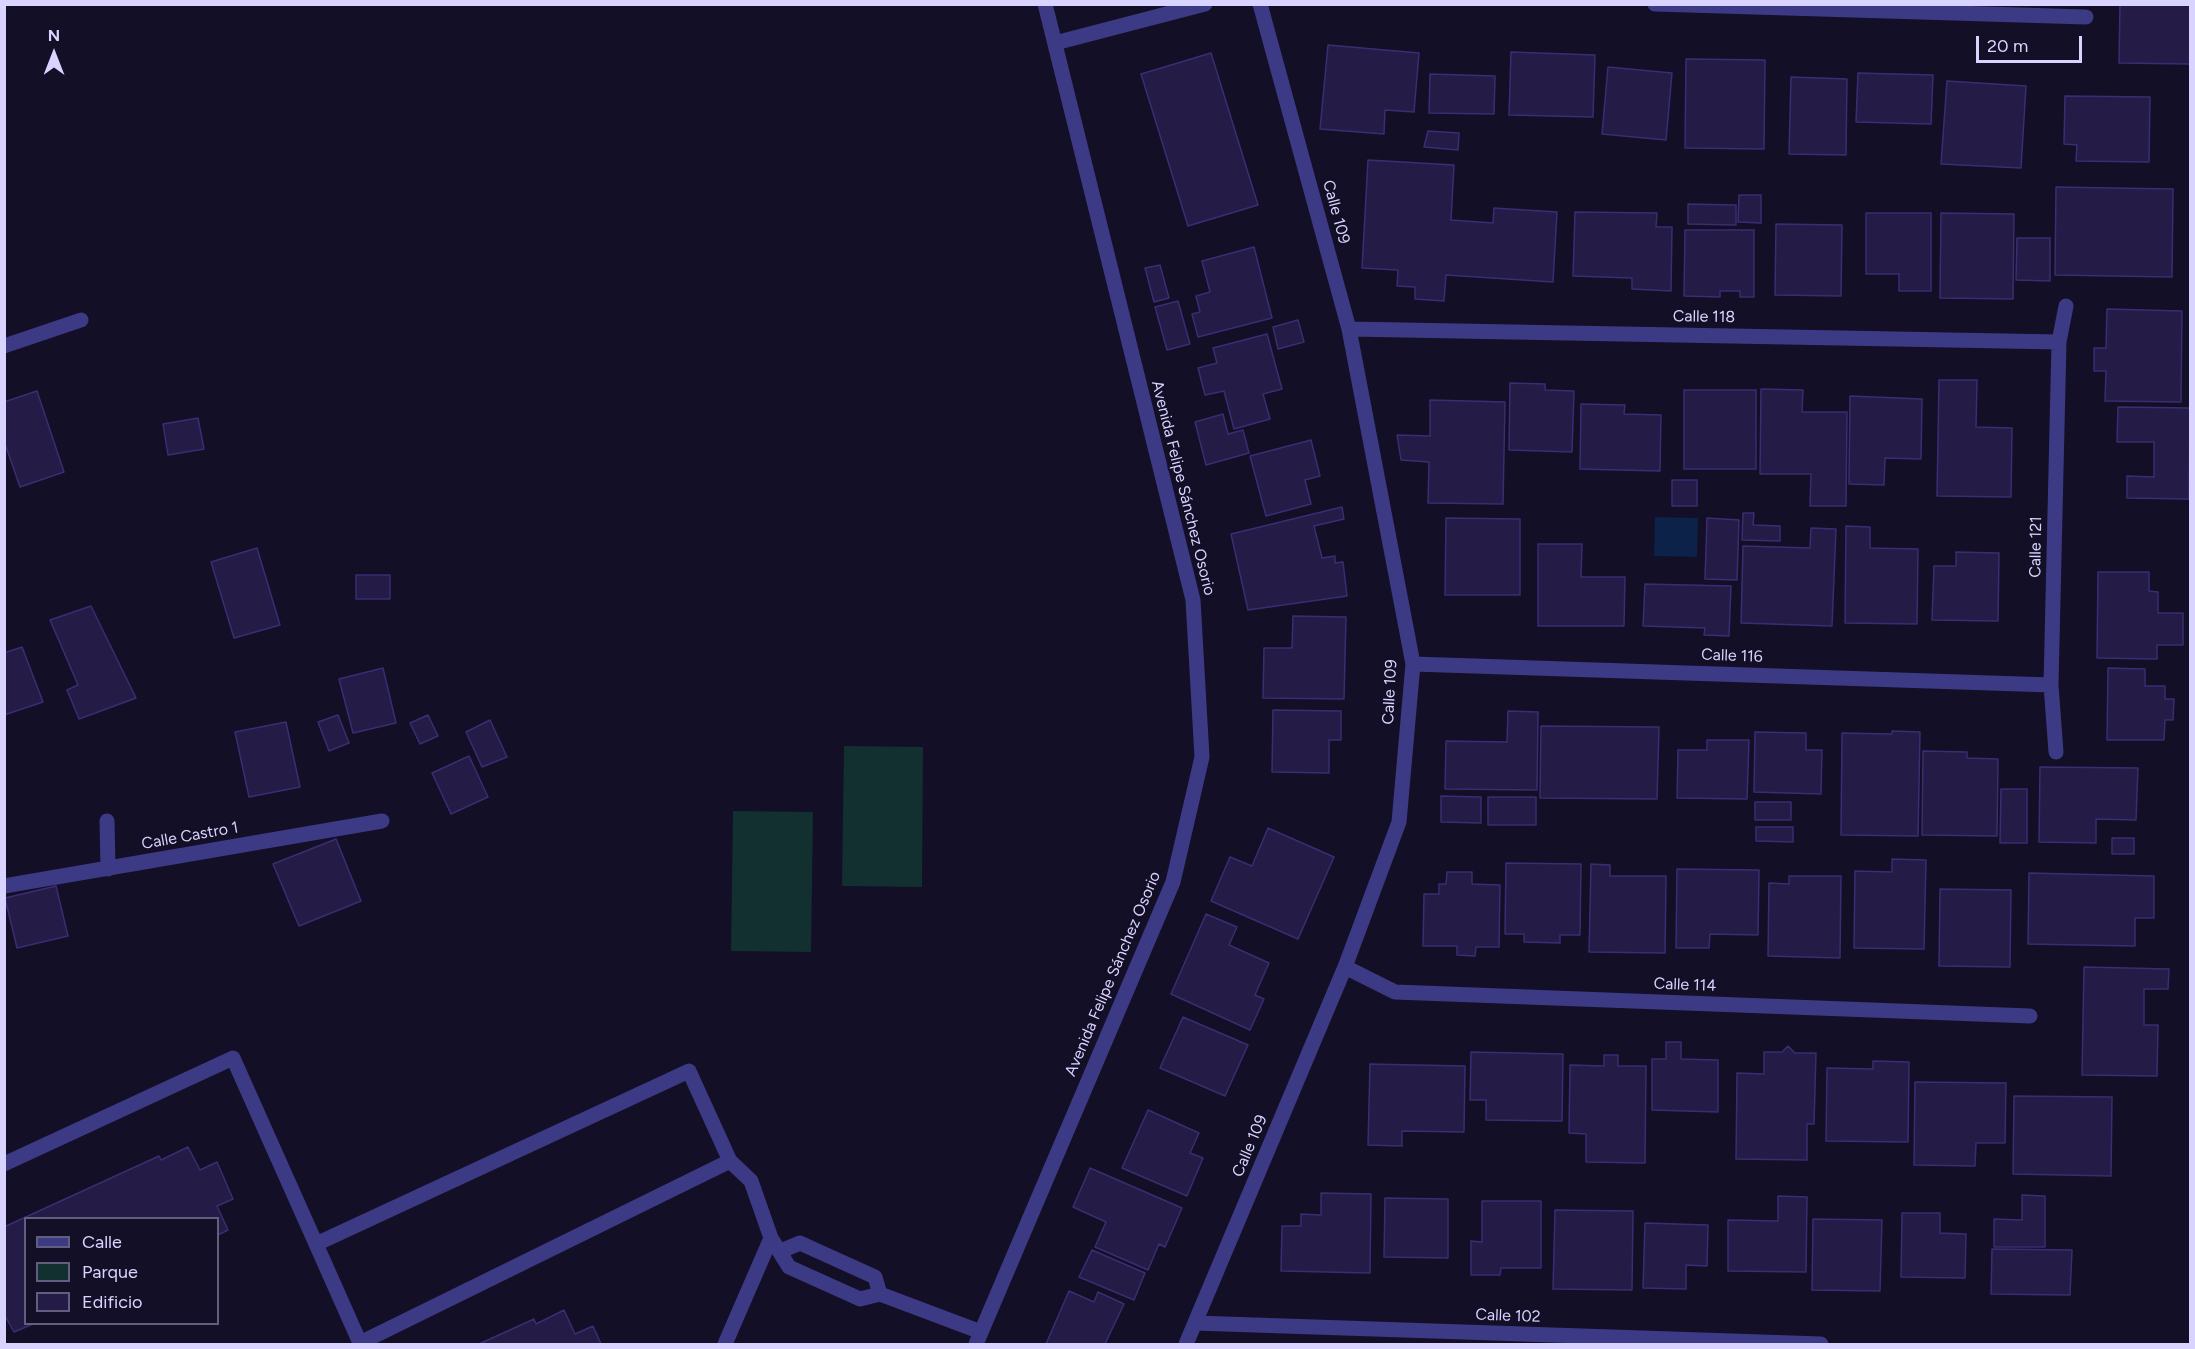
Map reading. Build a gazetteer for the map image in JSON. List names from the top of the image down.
{
  "streets": {
    "street": [
      "Calle 109",
      "Calle 118",
      "Avenida Felipe Sánchez Osorio",
      "Calle 121",
      "Calle 116",
      "Calle Castro 1",
      "Calle 114",
      "Calle 102"
    ]
  },
  "crossings": [
    ["Calle 109", "Calle 118"],
    ["Calle 109", "Calle 116"],
    ["Calle 109", "Calle 114"],
    ["Calle 109", "Calle 102"],
    ["Calle 118", "Calle 121"],
    ["Calle 121", "Calle 116"]
  ],
  "legend": ["Calle", "Parque", "Edificio"],
  "scale_bar": "20 m",
  "north": "top"
}
